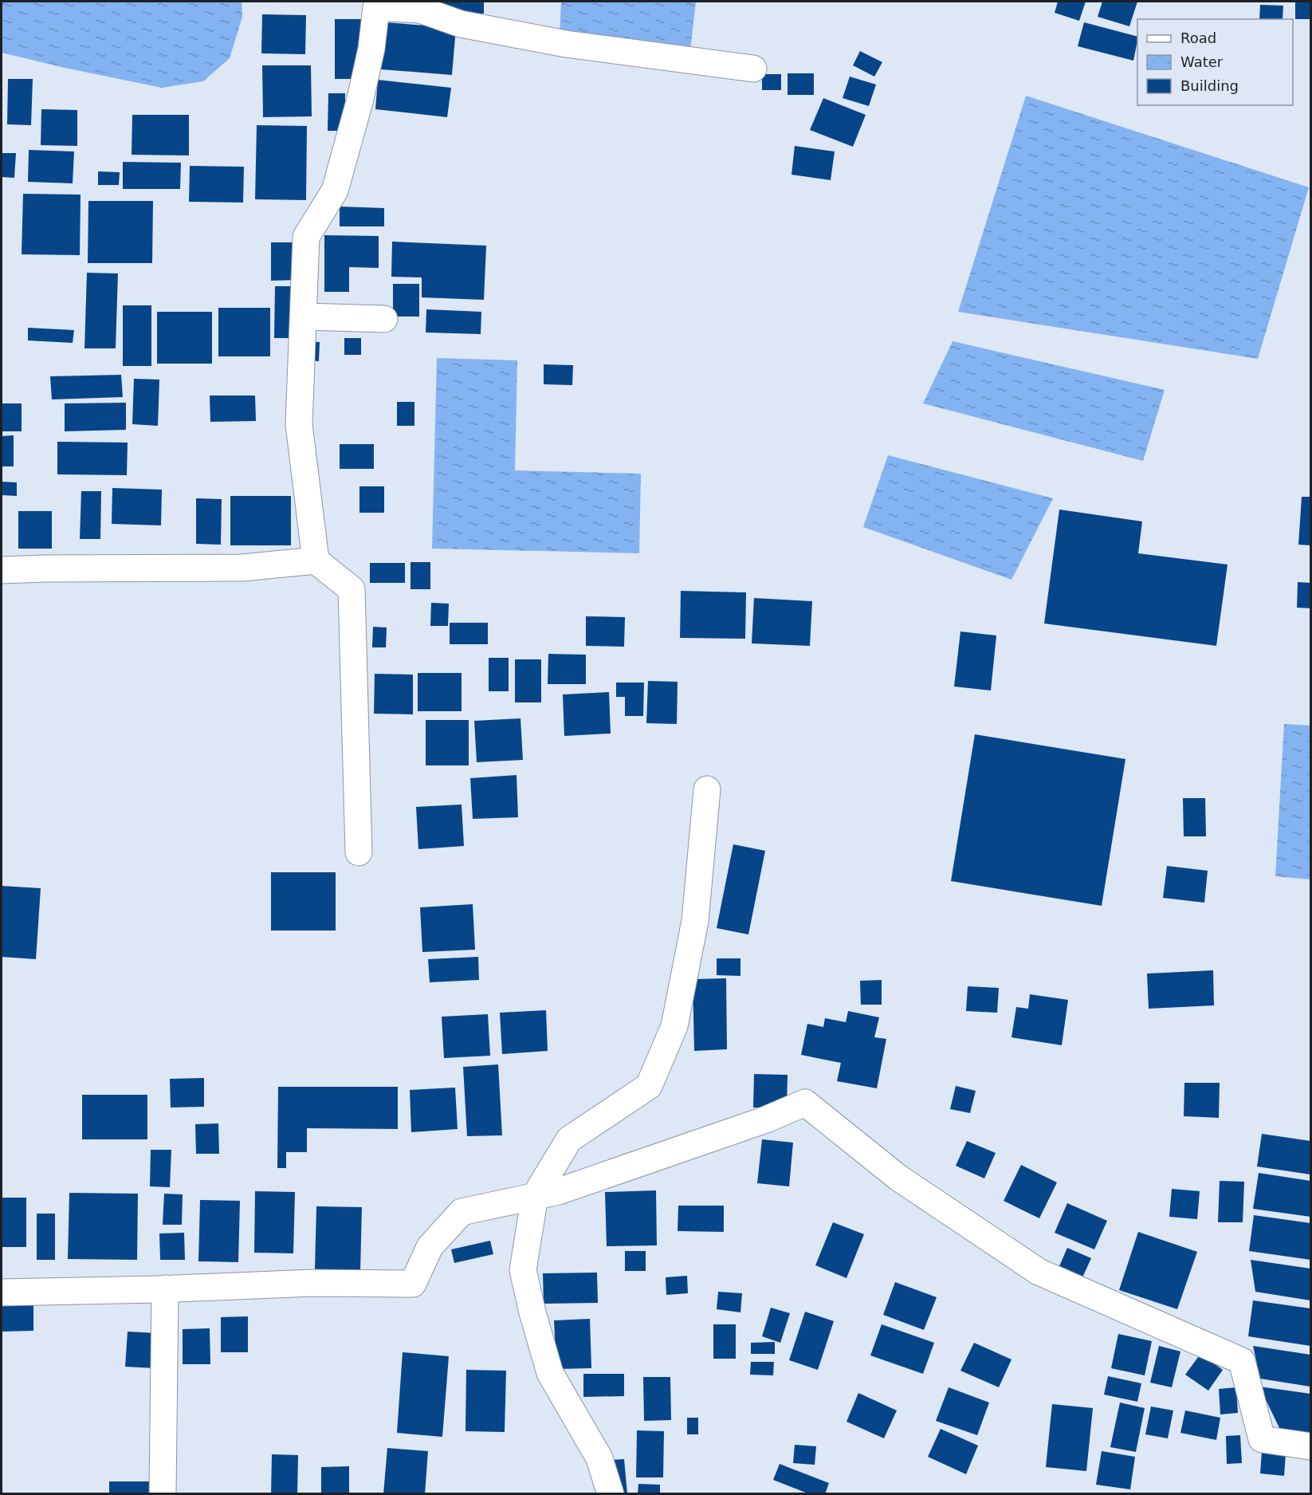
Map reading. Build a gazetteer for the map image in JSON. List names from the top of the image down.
{
  "legend": ["Road", "Water", "Building"]
}
